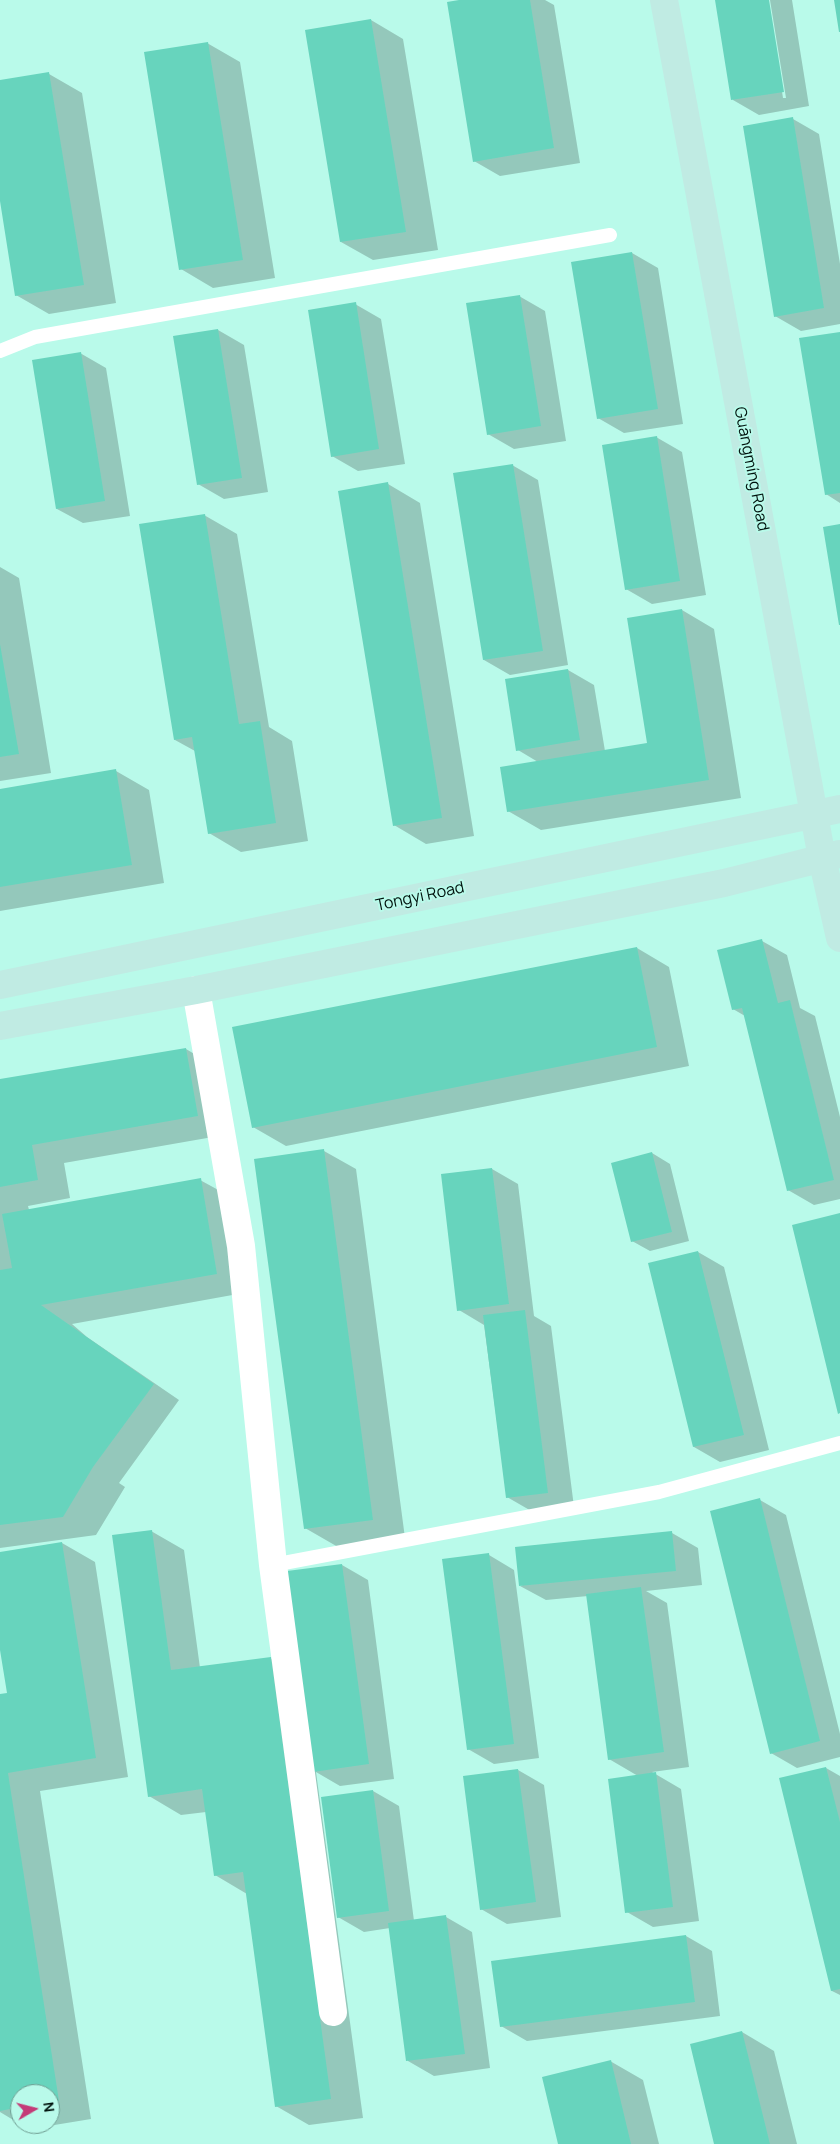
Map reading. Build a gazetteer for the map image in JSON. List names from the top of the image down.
{
  "streets": {
    "main road": ["Guāngmíng Road", "Tongyi Road"]
  },
  "crossings": [
    ["Guāngmíng Road", "Tongyi Road"]
  ],
  "north": "right"
}
